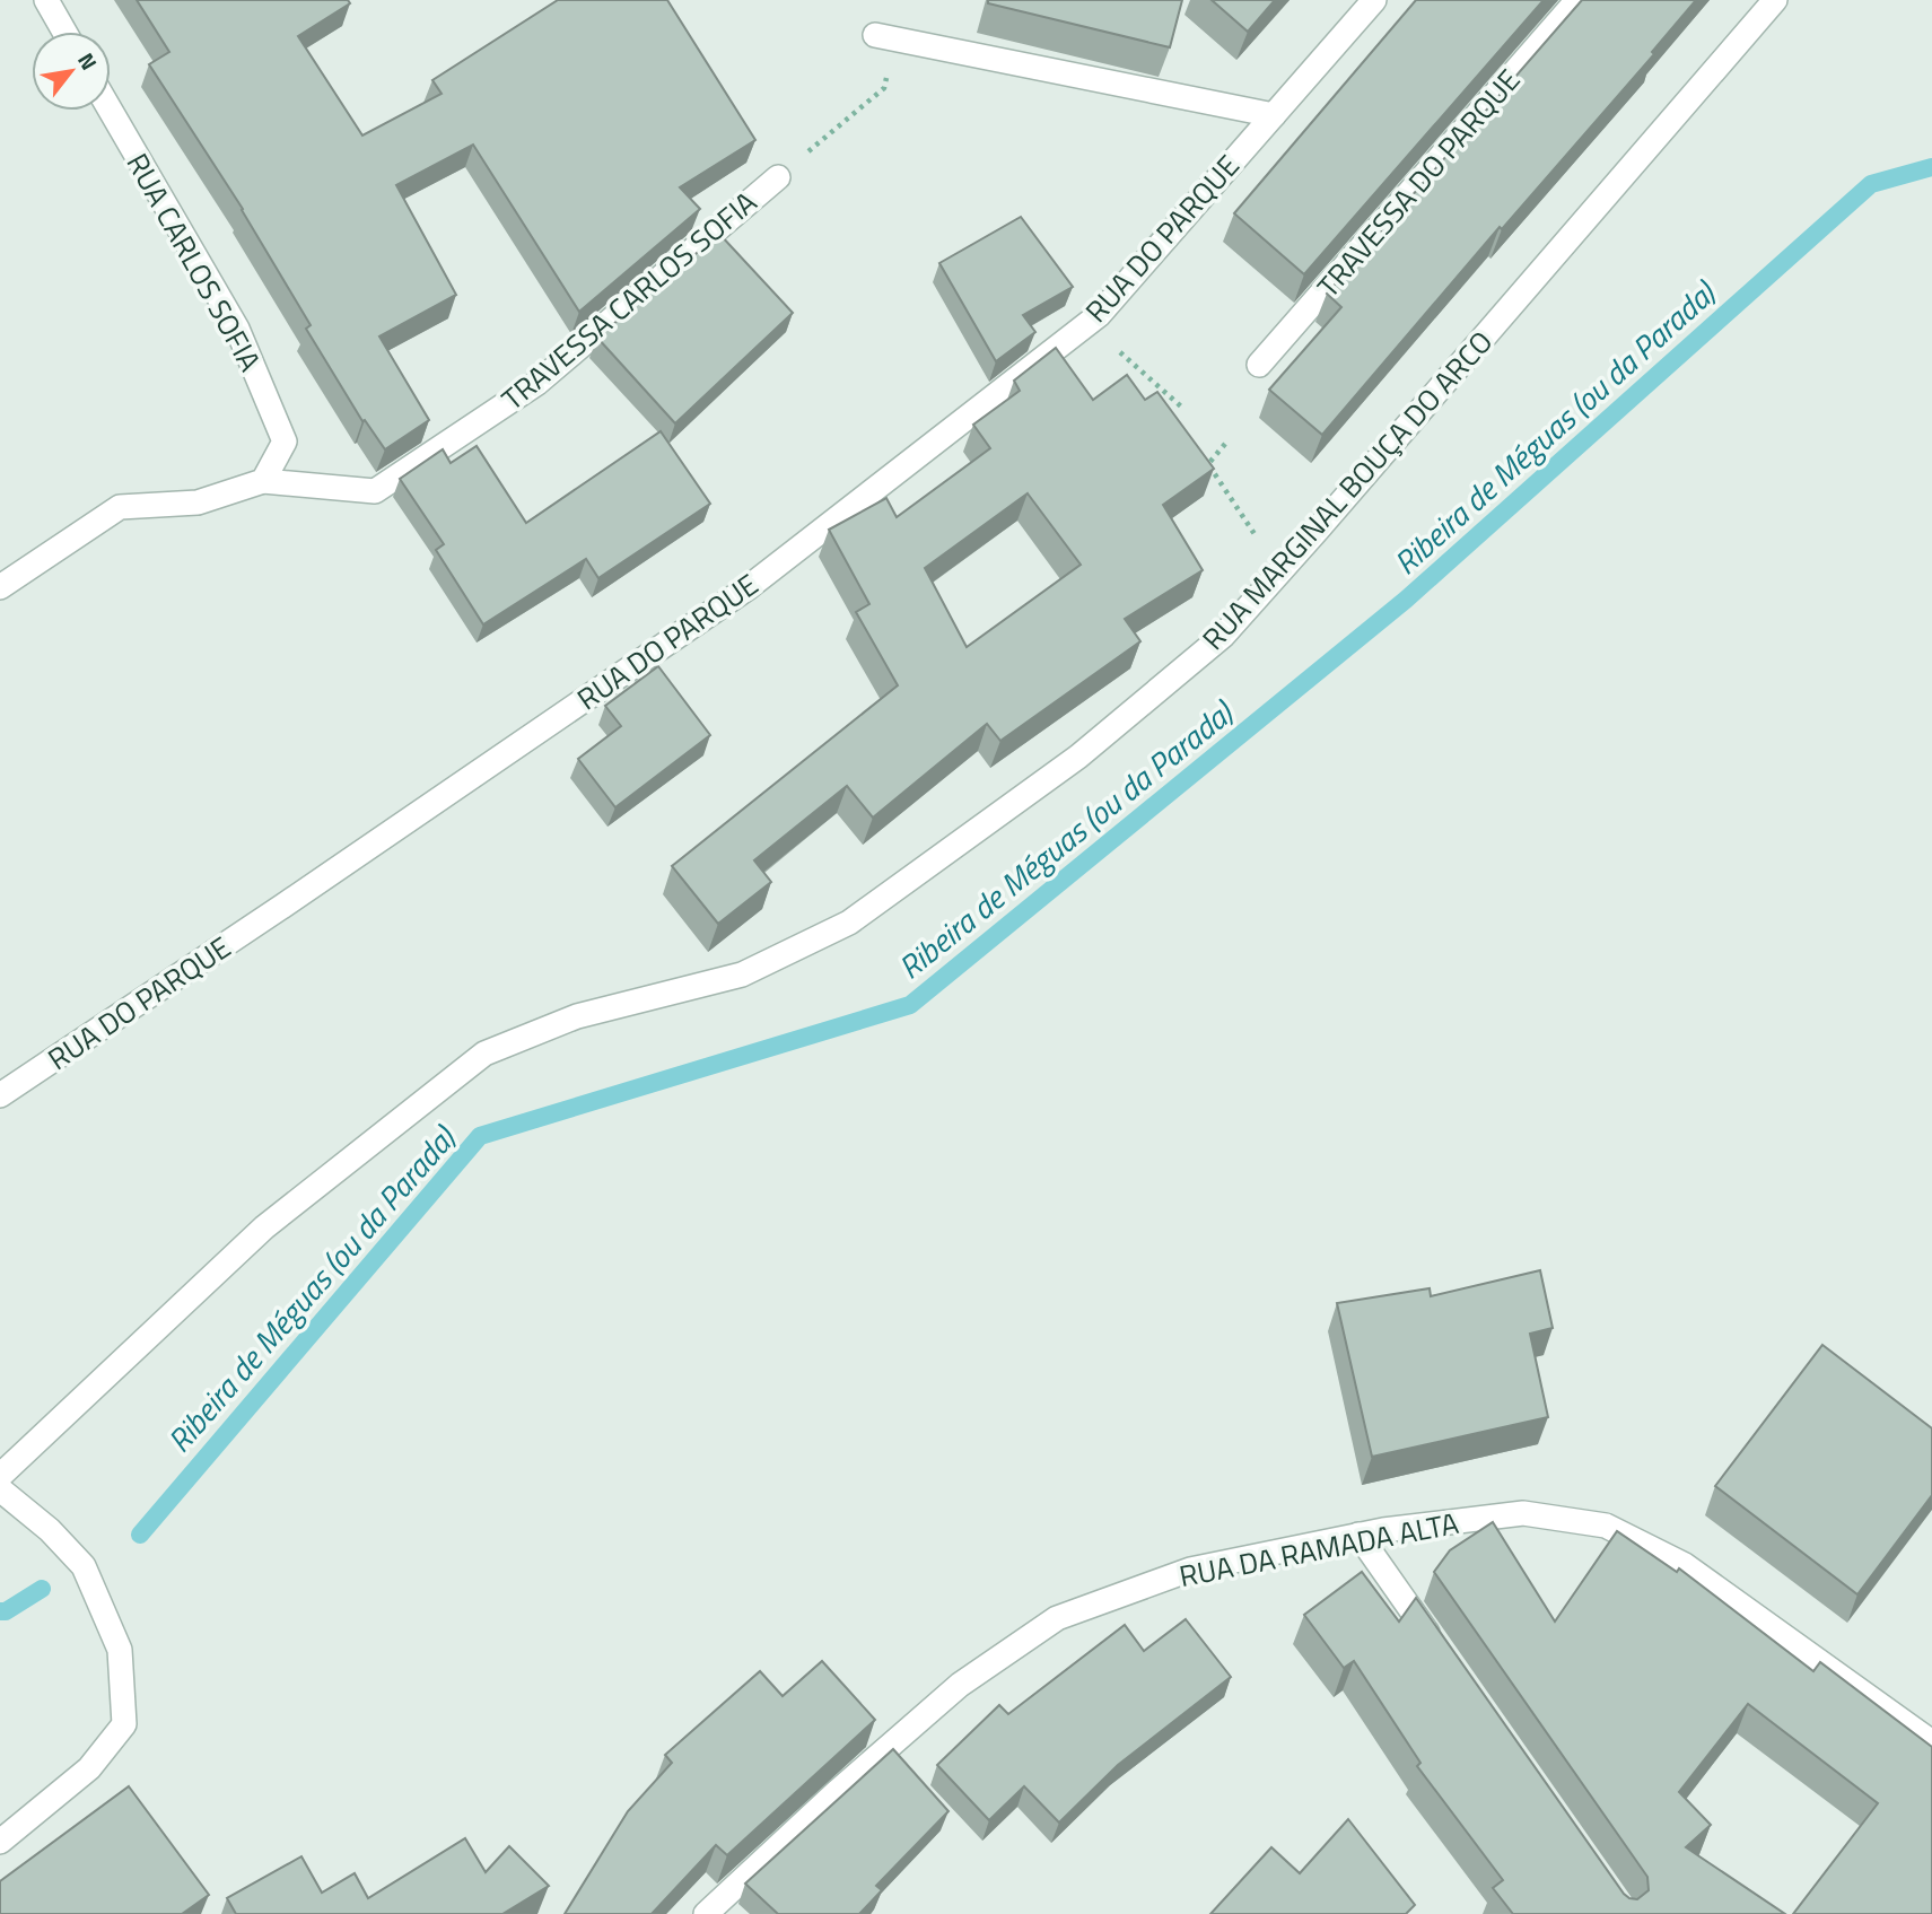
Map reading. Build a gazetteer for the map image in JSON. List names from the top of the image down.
{
  "streets": {
    "street": [
      "TRAVESSA DO PARQUE",
      "RUA DO PARQUE",
      "RUA CARLOS SOFIA",
      "TRAVESSA CARLOS SOFIA",
      "RUA MARGINAL BOUÇA DO ARCO",
      "RUA DA RAMADA ALTA"
    ]
  },
  "crossings": [
    ["RUA CARLOS SOFIA", "TRAVESSA CARLOS SOFIA"]
  ],
  "water": ["Ribeira de Méguas (ou da Parada)"],
  "north": "top right"
}
